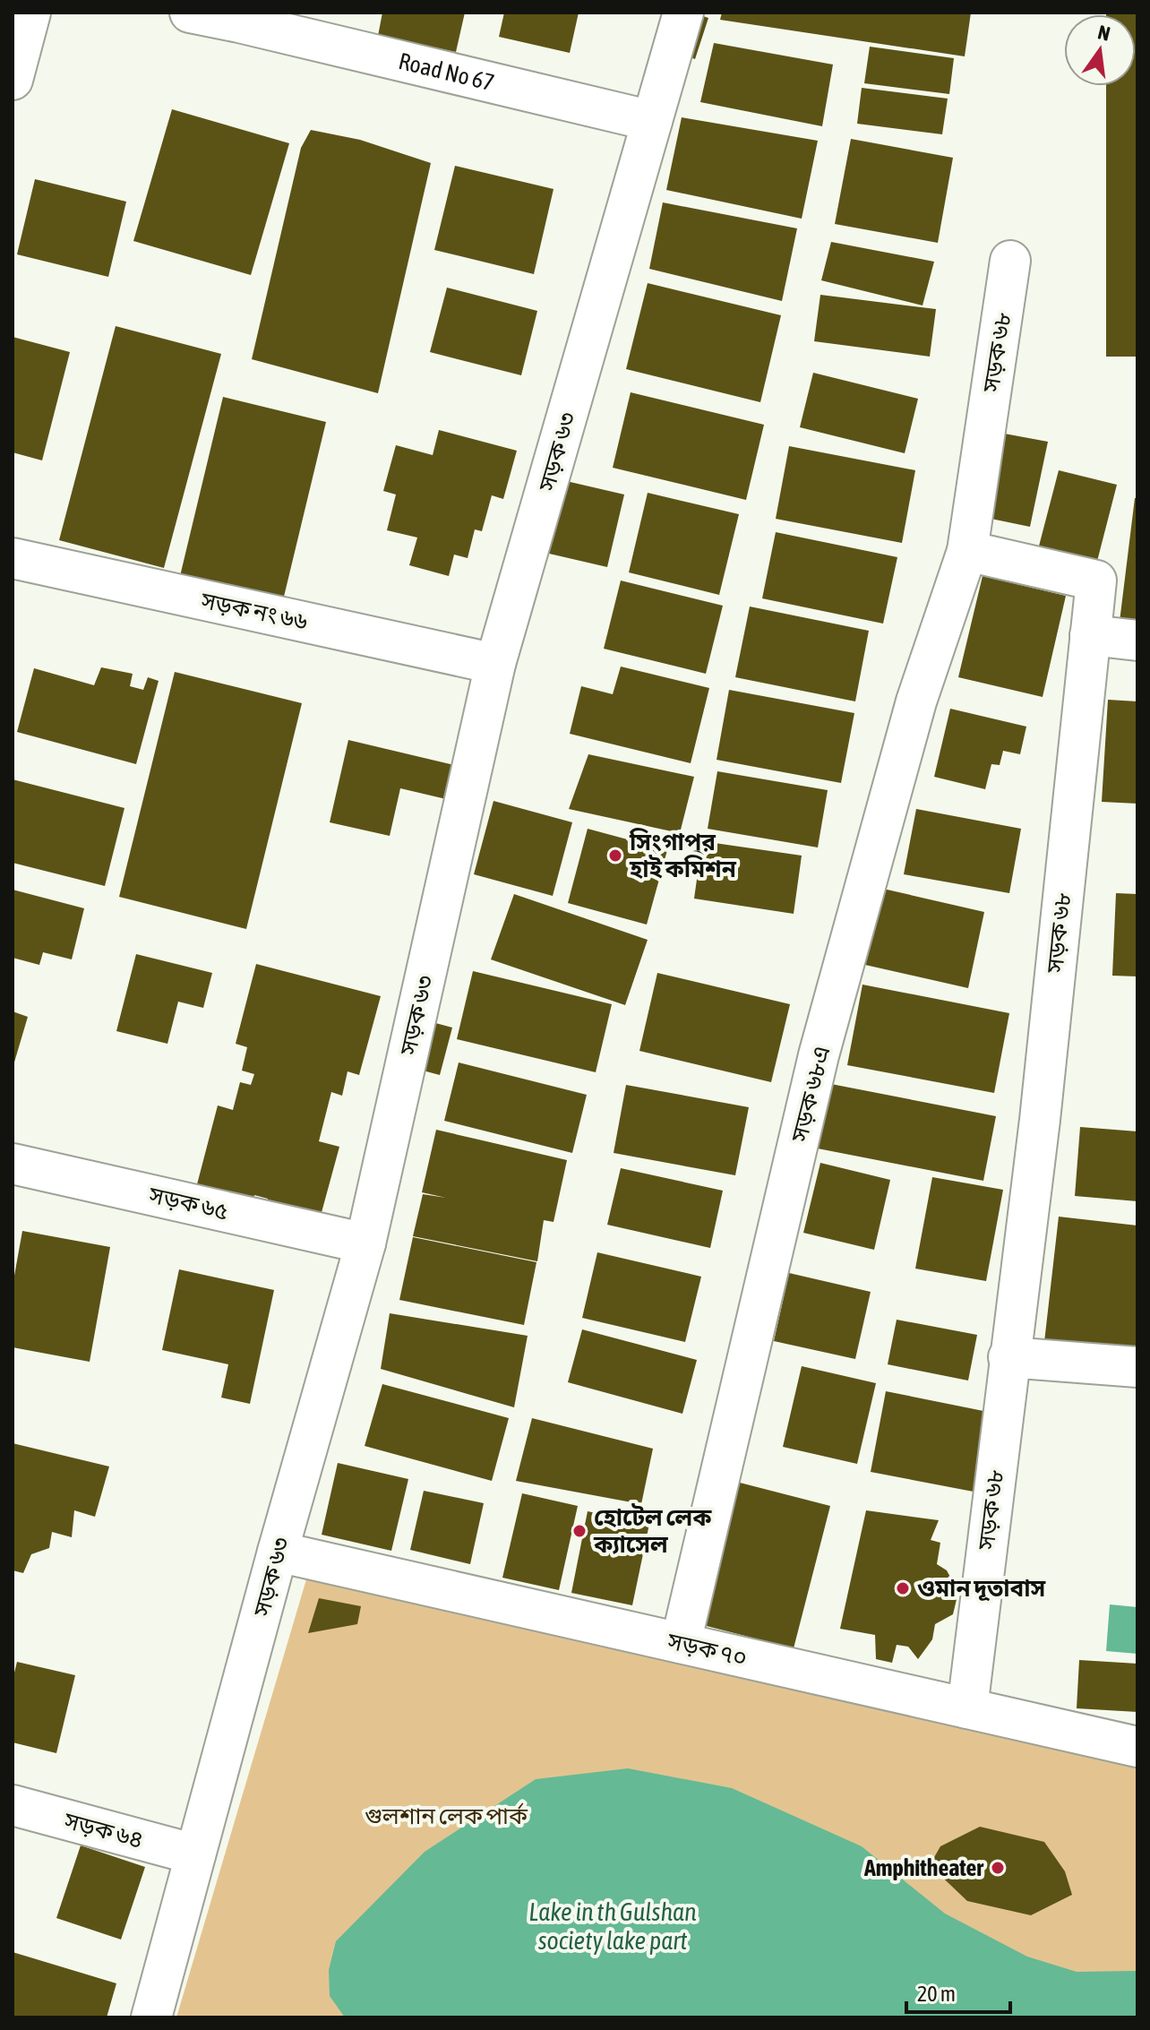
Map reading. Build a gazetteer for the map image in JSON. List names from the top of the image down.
{
  "streets": {
    "street": [
      "Road No 67",
      "সড়ক ৬৮",
      "সড়ক ৬৩",
      "সড়ক নং ৬৬",
      "সড়ক ৬৮এ",
      "সড়ক ৬৫",
      "সড়ক ৭০",
      "সড়ক ৬৪"
    ]
  },
  "crossings": [
    ["Road No 67", "সড়ক ৬৩"],
    ["সড়ক ৬৮", "সড়ক ৬৮এ"],
    ["সড়ক ৬৮", "সড়ক ৭০"],
    ["সড়ক ৬৩", "সড়ক নং ৬৬"],
    ["সড়ক ৬৩", "সড়ক ৬৫"],
    ["সড়ক ৬৩", "সড়ক ৭০"],
    ["সড়ক ৬৩", "সড়ক ৬৪"],
    ["সড়ক ৬৮এ", "সড়ক ৭০"]
  ],
  "water": ["Lake in th Gulshan society lake part"],
  "parks": ["গুলশান লেক পার্ক"],
  "places": [
    "সিংগাপুর হাই কমিশন",
    "হোটেল লেক ক্যাসেল",
    "ওমান দূতাবাস",
    "Amphitheater"
  ],
  "scale_bar": "20 m",
  "north": "top"
}
